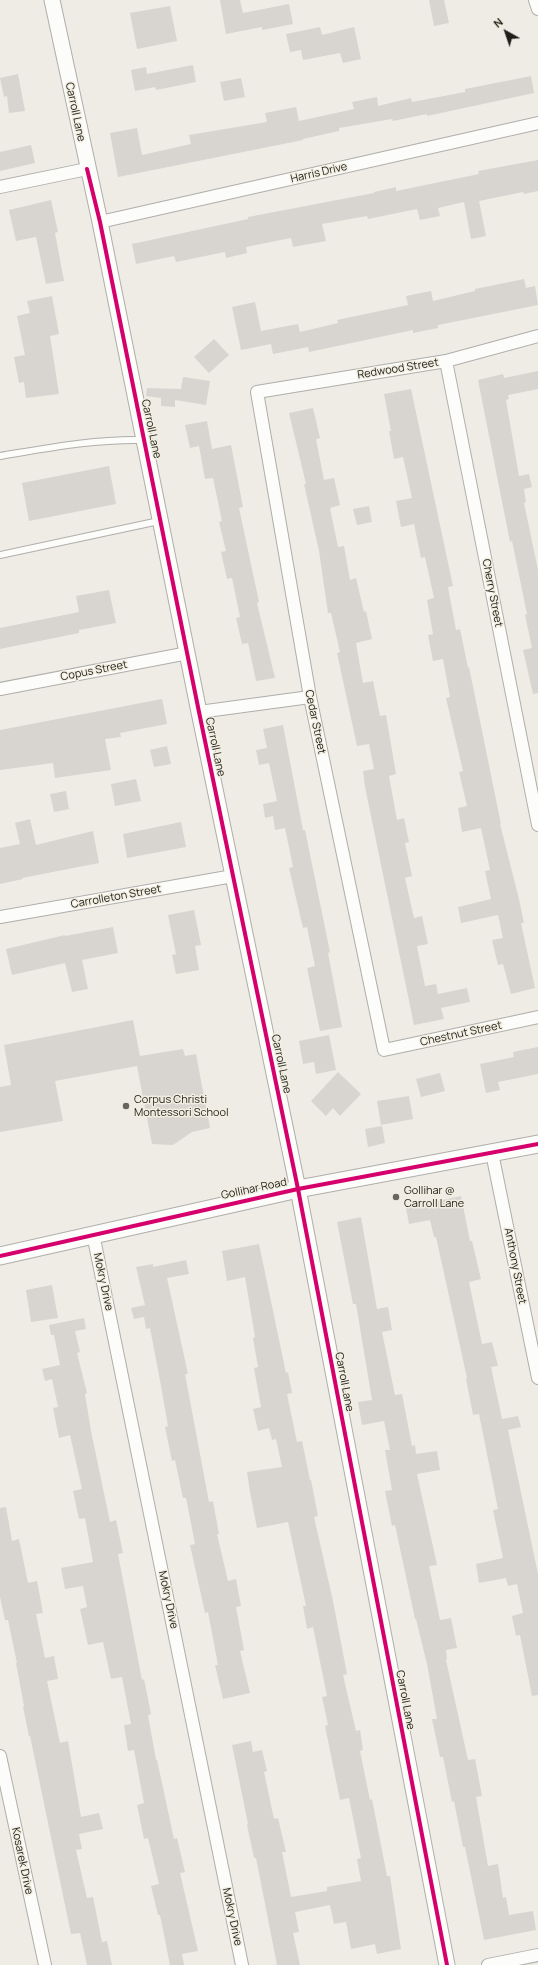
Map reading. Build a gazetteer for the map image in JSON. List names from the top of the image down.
{
  "streets": {
    "main road": ["Gollihar Road"],
    "street": [
      "Carroll Lane",
      "Harris Drive",
      "Redwood Street",
      "Cherry Street",
      "Copus Street",
      "Cedar Street",
      "Carrolleton Street",
      "Chestnut Street",
      "Anthony Street",
      "Mokry Drive",
      "Kosarek Drive"
    ]
  },
  "crossings": [
    ["Carroll Lane", "Harris Drive"],
    ["Carroll Lane", "Copus Street"],
    ["Carroll Lane", "Carrolleton Street"],
    ["Carroll Lane", "Gollihar Road"],
    ["Redwood Street", "Cherry Street"],
    ["Redwood Street", "Cedar Street"],
    ["Cedar Street", "Chestnut Street"],
    ["Gollihar Road", "Anthony Street"],
    ["Gollihar Road", "Mokry Drive"]
  ],
  "places": ["Corpus Christi Montessori School", "Gollihar @ Carroll Lane"],
  "north": "top left"
}
